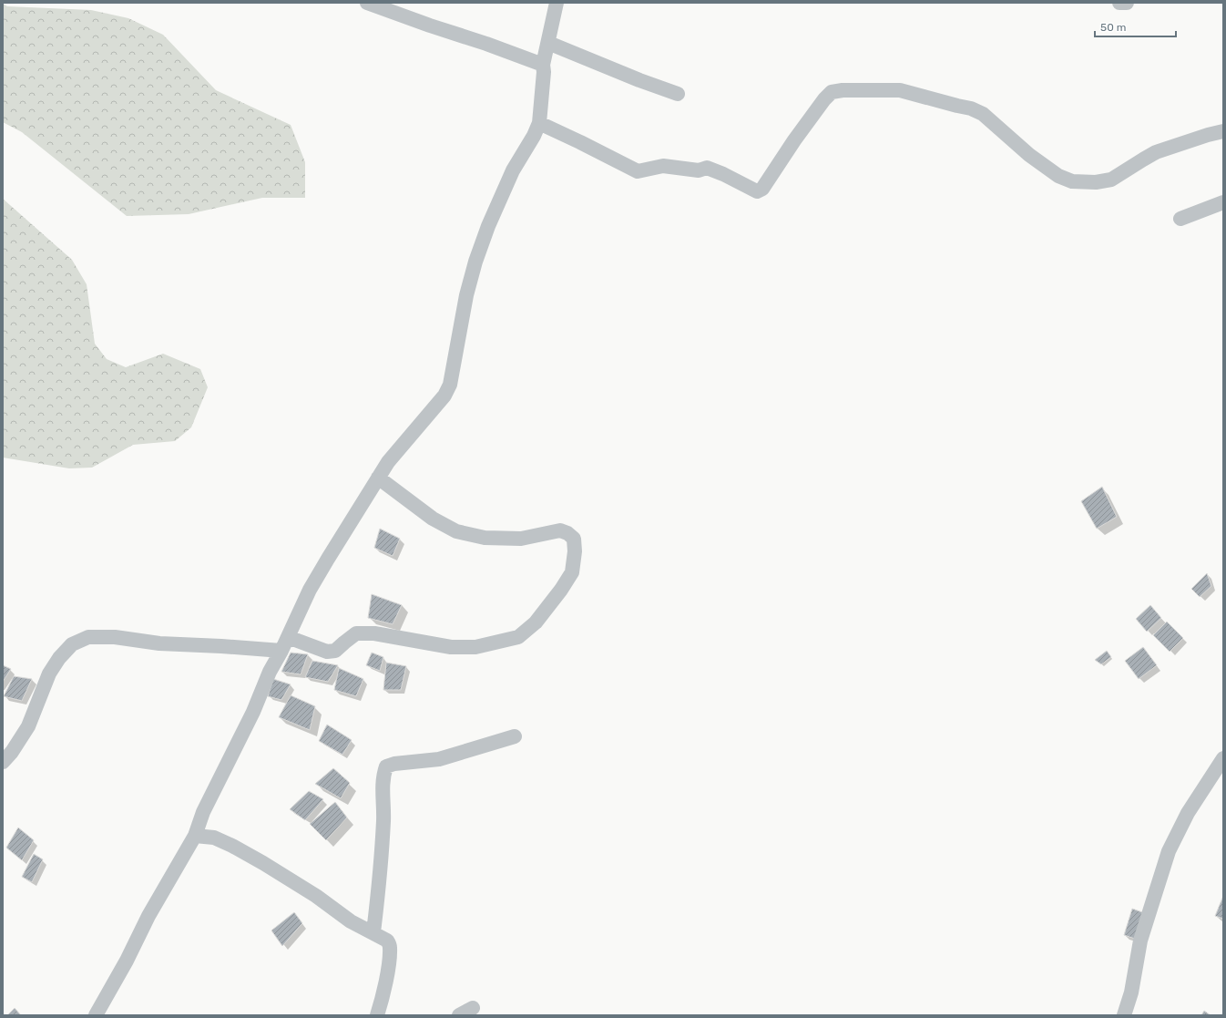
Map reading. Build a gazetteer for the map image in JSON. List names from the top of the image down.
{
  "scale_bar": "50 m"
}
